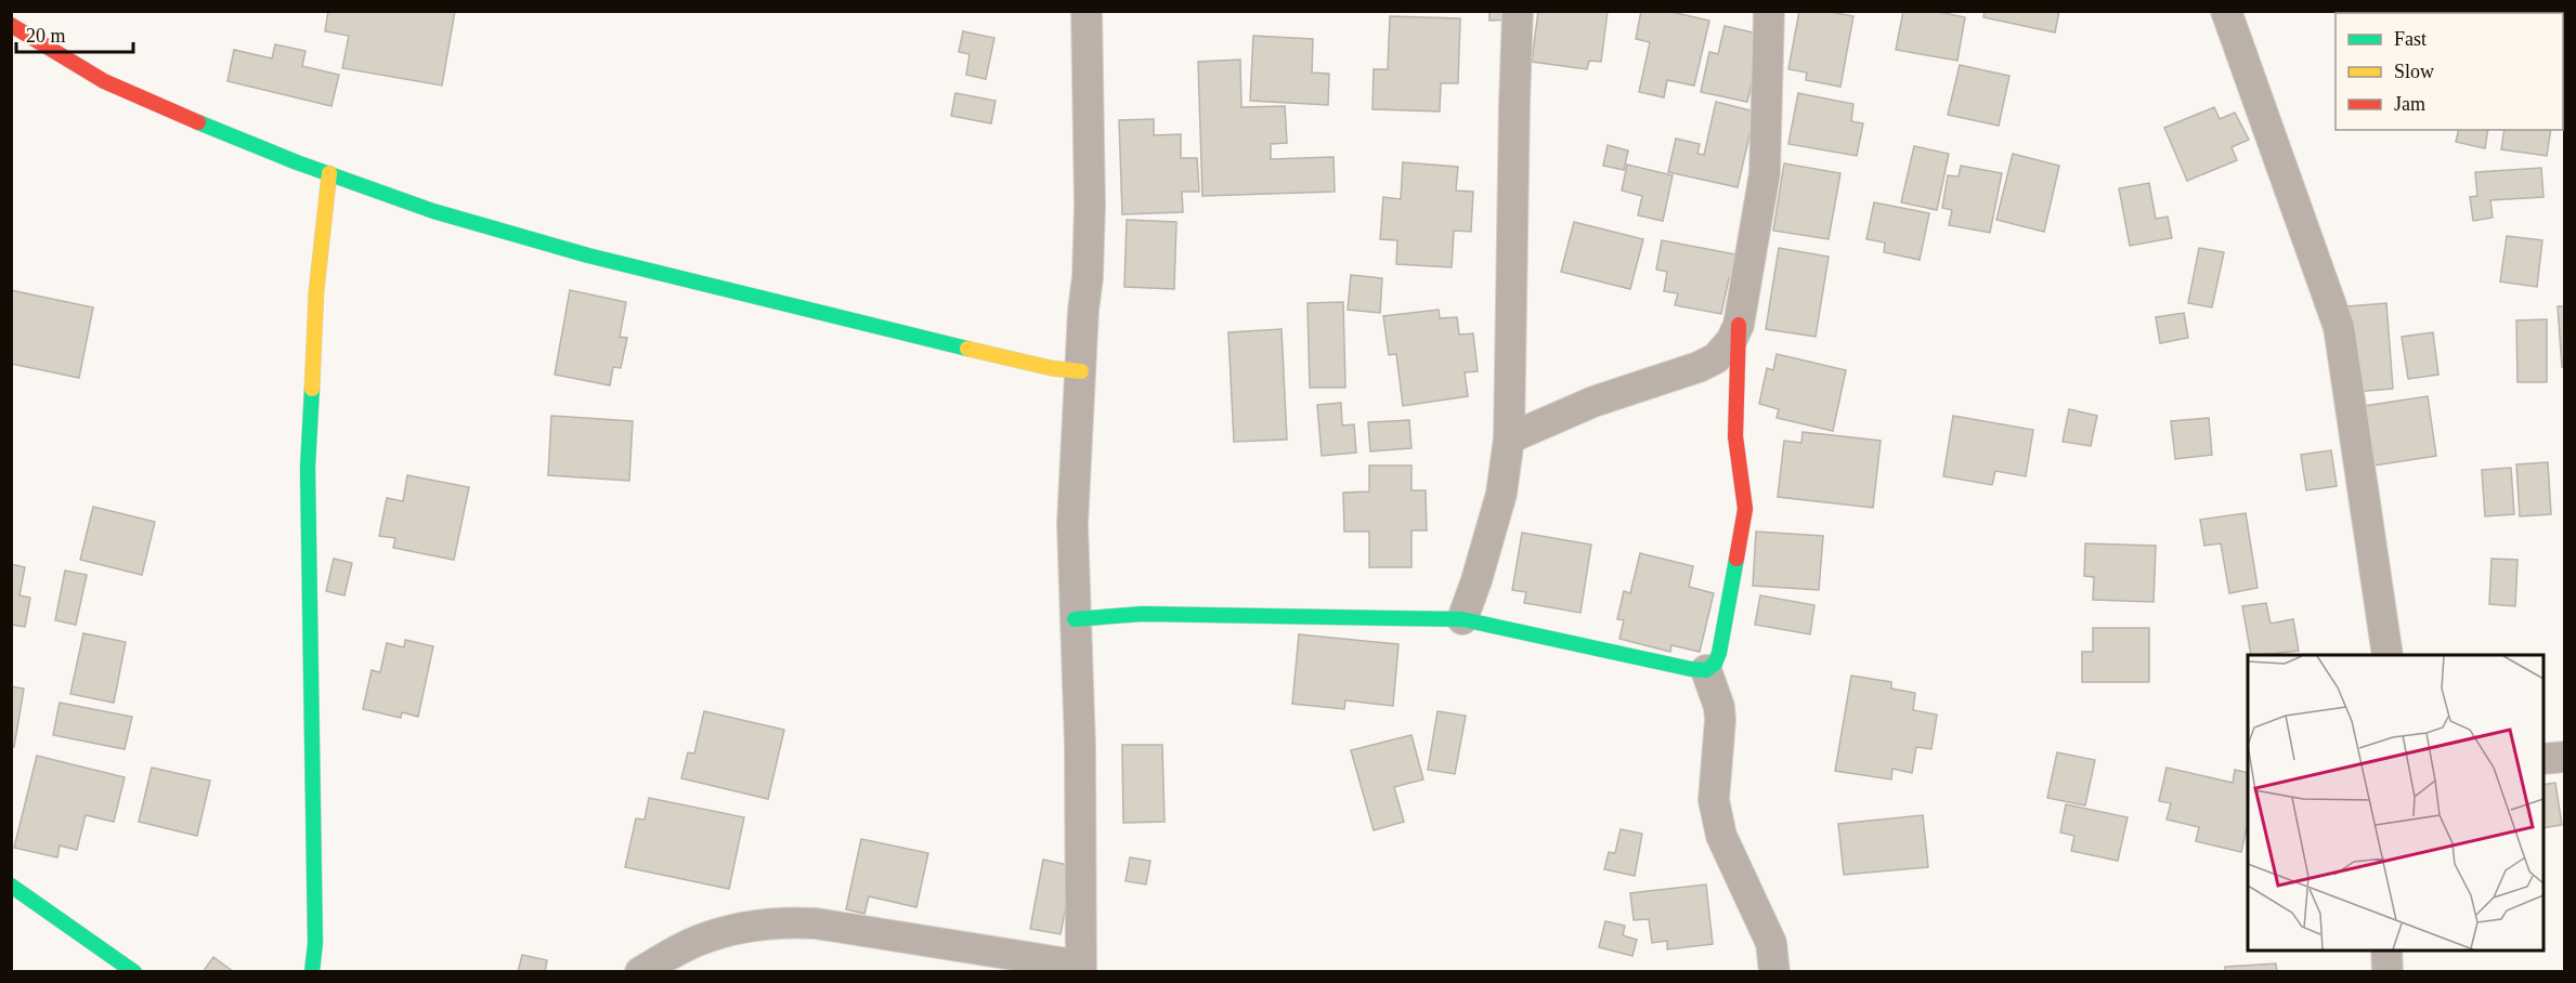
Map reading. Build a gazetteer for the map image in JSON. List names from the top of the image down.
{
  "legend": ["Fast", "Slow", "Jam"],
  "scale_bar": "20 m"
}
